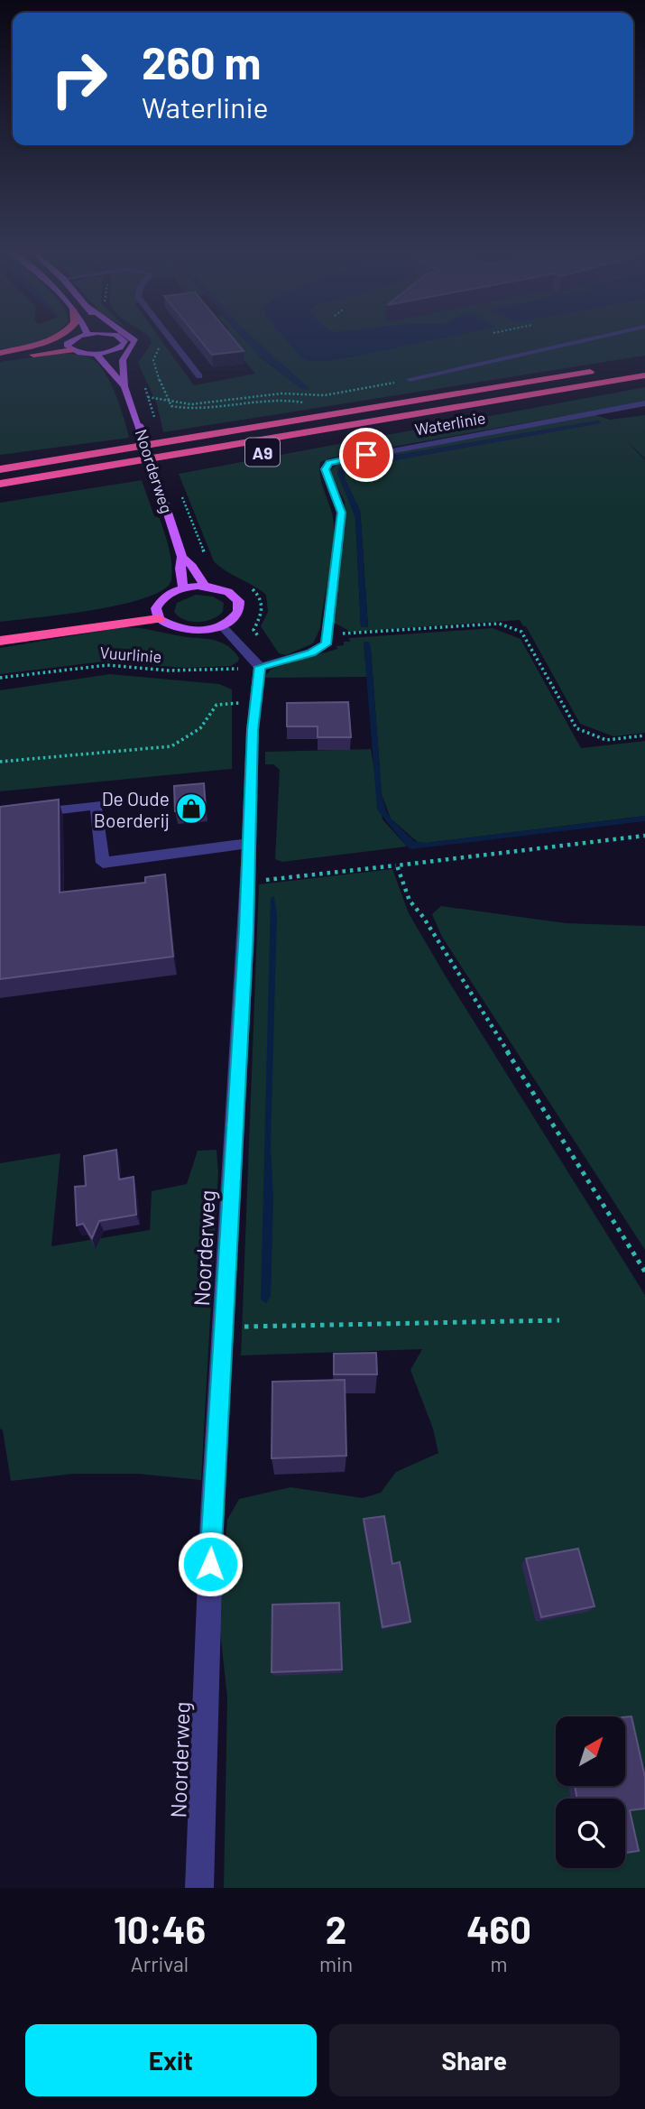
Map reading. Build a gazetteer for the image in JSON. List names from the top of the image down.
{
  "streets": {
    "highway": ["A9"],
    "main road": ["Noorderweg"],
    "street": ["Waterlinie"],
    "path": ["Vuurlinie"]
  },
  "crossings": [
    ["Noorderweg", "Vuurlinie"]
  ],
  "places": {
    "shop": ["De Oude Boerderij"]
  },
  "north": "top right",
  "page": {
    "turn": ["260 m", "Waterlinie"],
    "eta": [
      "10:46",
      "Arrival",
      "2",
      "min",
      "460",
      "m"
    ],
    "buttons": ["Exit", "Share"]
  }
}
